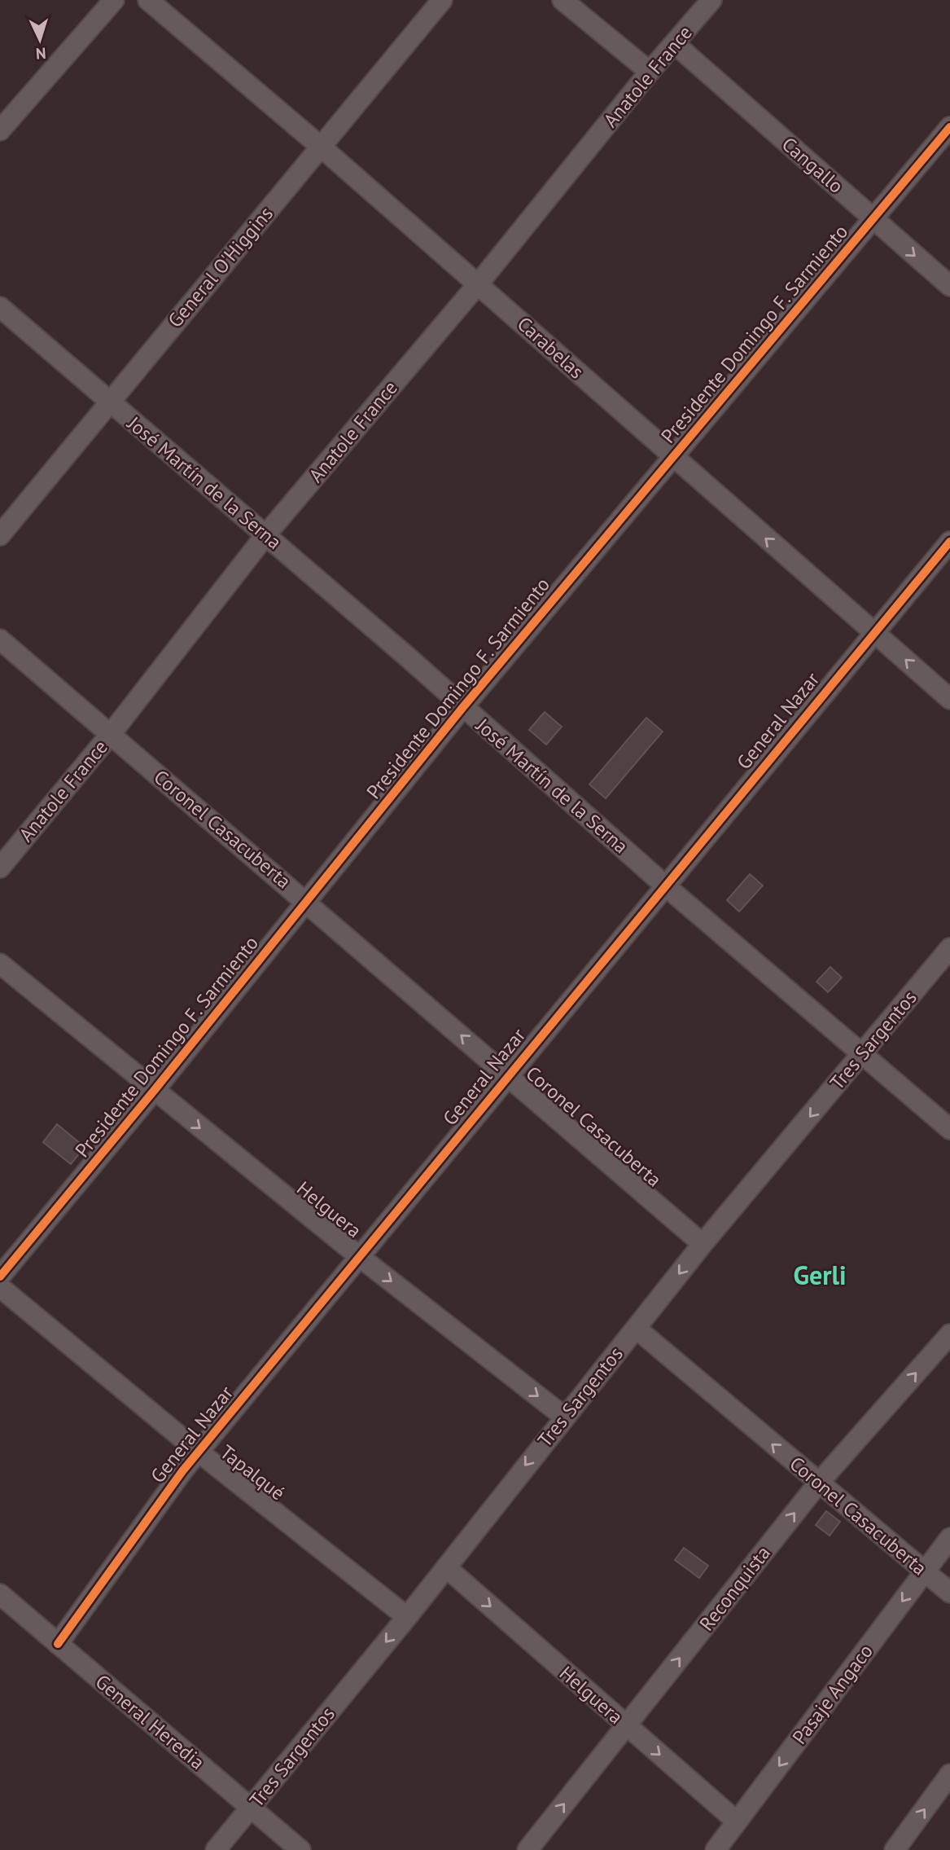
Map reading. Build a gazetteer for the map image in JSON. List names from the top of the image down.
{
  "streets": {
    "street": [
      "Anatole France",
      "Cangallo",
      "General O'Higgins",
      "Presidente Domingo F. Sarmiento",
      "Carabelas",
      "José Martín de la Serna",
      "General Nazar",
      "Coronel Casacuberta",
      "Tres Sargentos",
      "Helguera",
      "Tapalqué",
      "Reconquista",
      "Pasaje Angaco",
      "General Heredia"
    ]
  },
  "crossings": [
    ["Anatole France", "Cangallo"],
    ["Anatole France", "Carabelas"],
    ["Anatole France", "José Martín de la Serna"],
    ["Anatole France", "Coronel Casacuberta"],
    ["Cangallo", "Presidente Domingo F. Sarmiento"],
    ["General O'Higgins", "Carabelas"],
    ["General O'Higgins", "José Martín de la Serna"],
    ["Presidente Domingo F. Sarmiento", "Carabelas"],
    ["Presidente Domingo F. Sarmiento", "José Martín de la Serna"],
    ["Presidente Domingo F. Sarmiento", "Coronel Casacuberta"],
    ["Presidente Domingo F. Sarmiento", "Helguera"],
    ["Carabelas", "General Nazar"],
    ["José Martín de la Serna", "General Nazar"],
    ["José Martín de la Serna", "Tres Sargentos"],
    ["General Nazar", "Coronel Casacuberta"],
    ["General Nazar", "Helguera"],
    ["General Nazar", "Tapalqué"],
    ["General Nazar", "General Heredia"],
    ["Coronel Casacuberta", "Tres Sargentos"],
    ["Coronel Casacuberta", "Reconquista"],
    ["Coronel Casacuberta", "Pasaje Angaco"],
    ["Tres Sargentos", "Helguera"],
    ["Tres Sargentos", "Tapalqué"],
    ["Tres Sargentos", "General Heredia"],
    ["Helguera", "Reconquista"],
    ["Helguera", "Pasaje Angaco"]
  ],
  "one_way": [
    "Coronel Casacuberta",
    "Tres Sargentos",
    "Helguera",
    "Reconquista"
  ],
  "districts": ["Gerli"],
  "north": "bottom"
}
